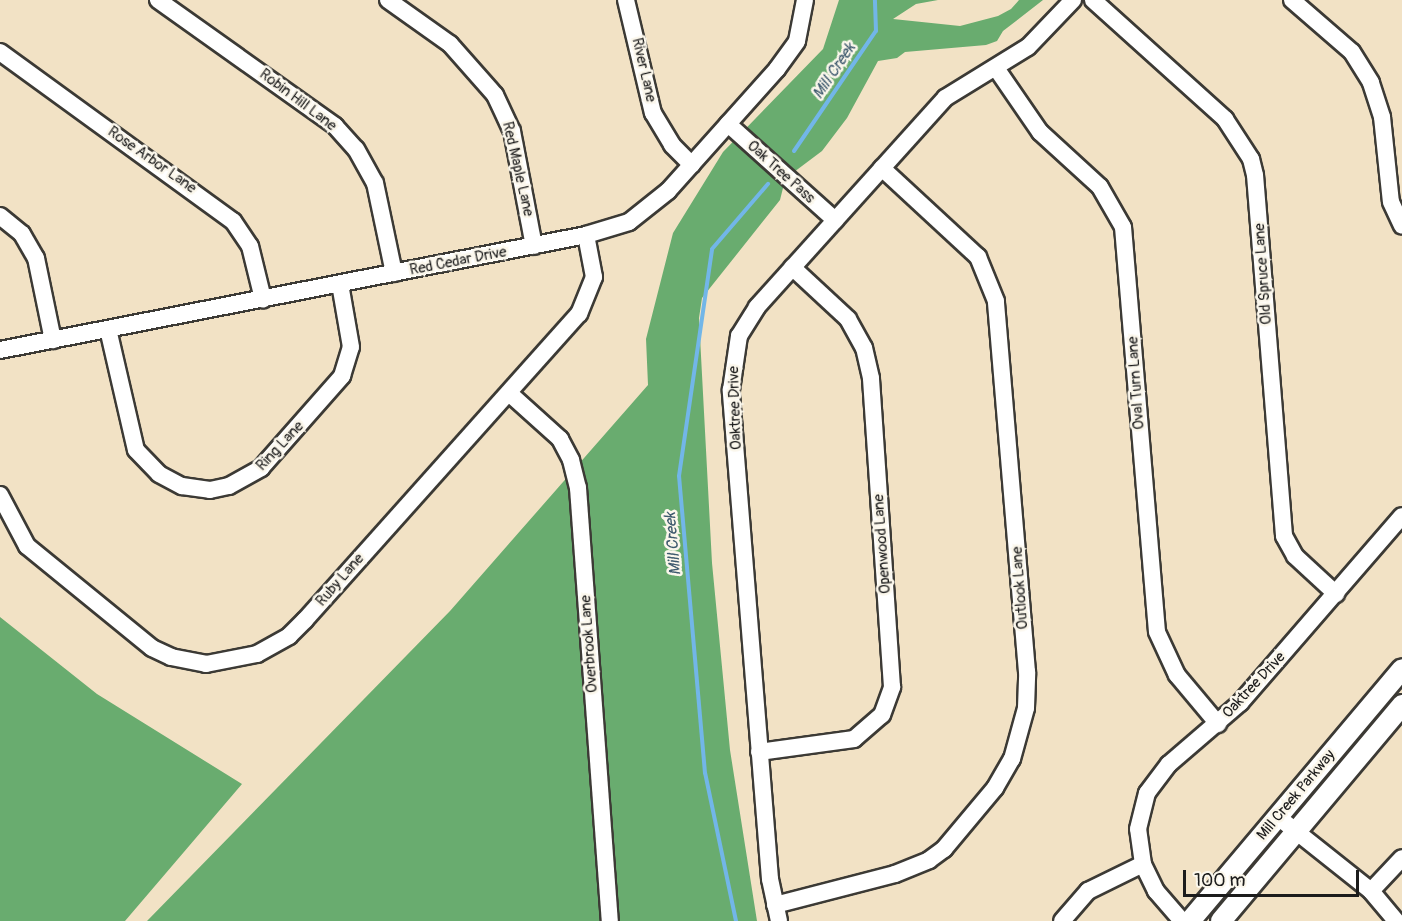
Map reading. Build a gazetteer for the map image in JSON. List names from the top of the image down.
{
  "streets": {
    "main road": ["Mill Creek Parkway"],
    "street": [
      "River Lane",
      "Robin Hill Lane",
      "Rose Arbor Lane",
      "Red Maple Lane",
      "Oak Tree Pass",
      "Red Cedar Drive",
      "Old Spruce Lane",
      "Oval Turn Lane",
      "Oaktree Drive",
      "Ring Lane",
      "Openwood Lane",
      "Ruby Lane",
      "Outlook Lane",
      "Overbrook Lane"
    ]
  },
  "crossings": [
    ["River Lane", "Red Cedar Drive"],
    ["Robin Hill Lane", "Red Cedar Drive"],
    ["Rose Arbor Lane", "Red Cedar Drive"],
    ["Red Maple Lane", "Red Cedar Drive"],
    ["Oak Tree Pass", "Red Cedar Drive"],
    ["Oak Tree Pass", "Oaktree Drive"],
    ["Red Cedar Drive", "Ring Lane"],
    ["Red Cedar Drive", "Ruby Lane"],
    ["Old Spruce Lane", "Oaktree Drive"],
    ["Oval Turn Lane", "Oaktree Drive"],
    ["Oaktree Drive", "Openwood Lane"],
    ["Oaktree Drive", "Outlook Lane"],
    ["Ruby Lane", "Overbrook Lane"]
  ],
  "water": ["Mill Creek"],
  "scale_bar": "100 m"
}
